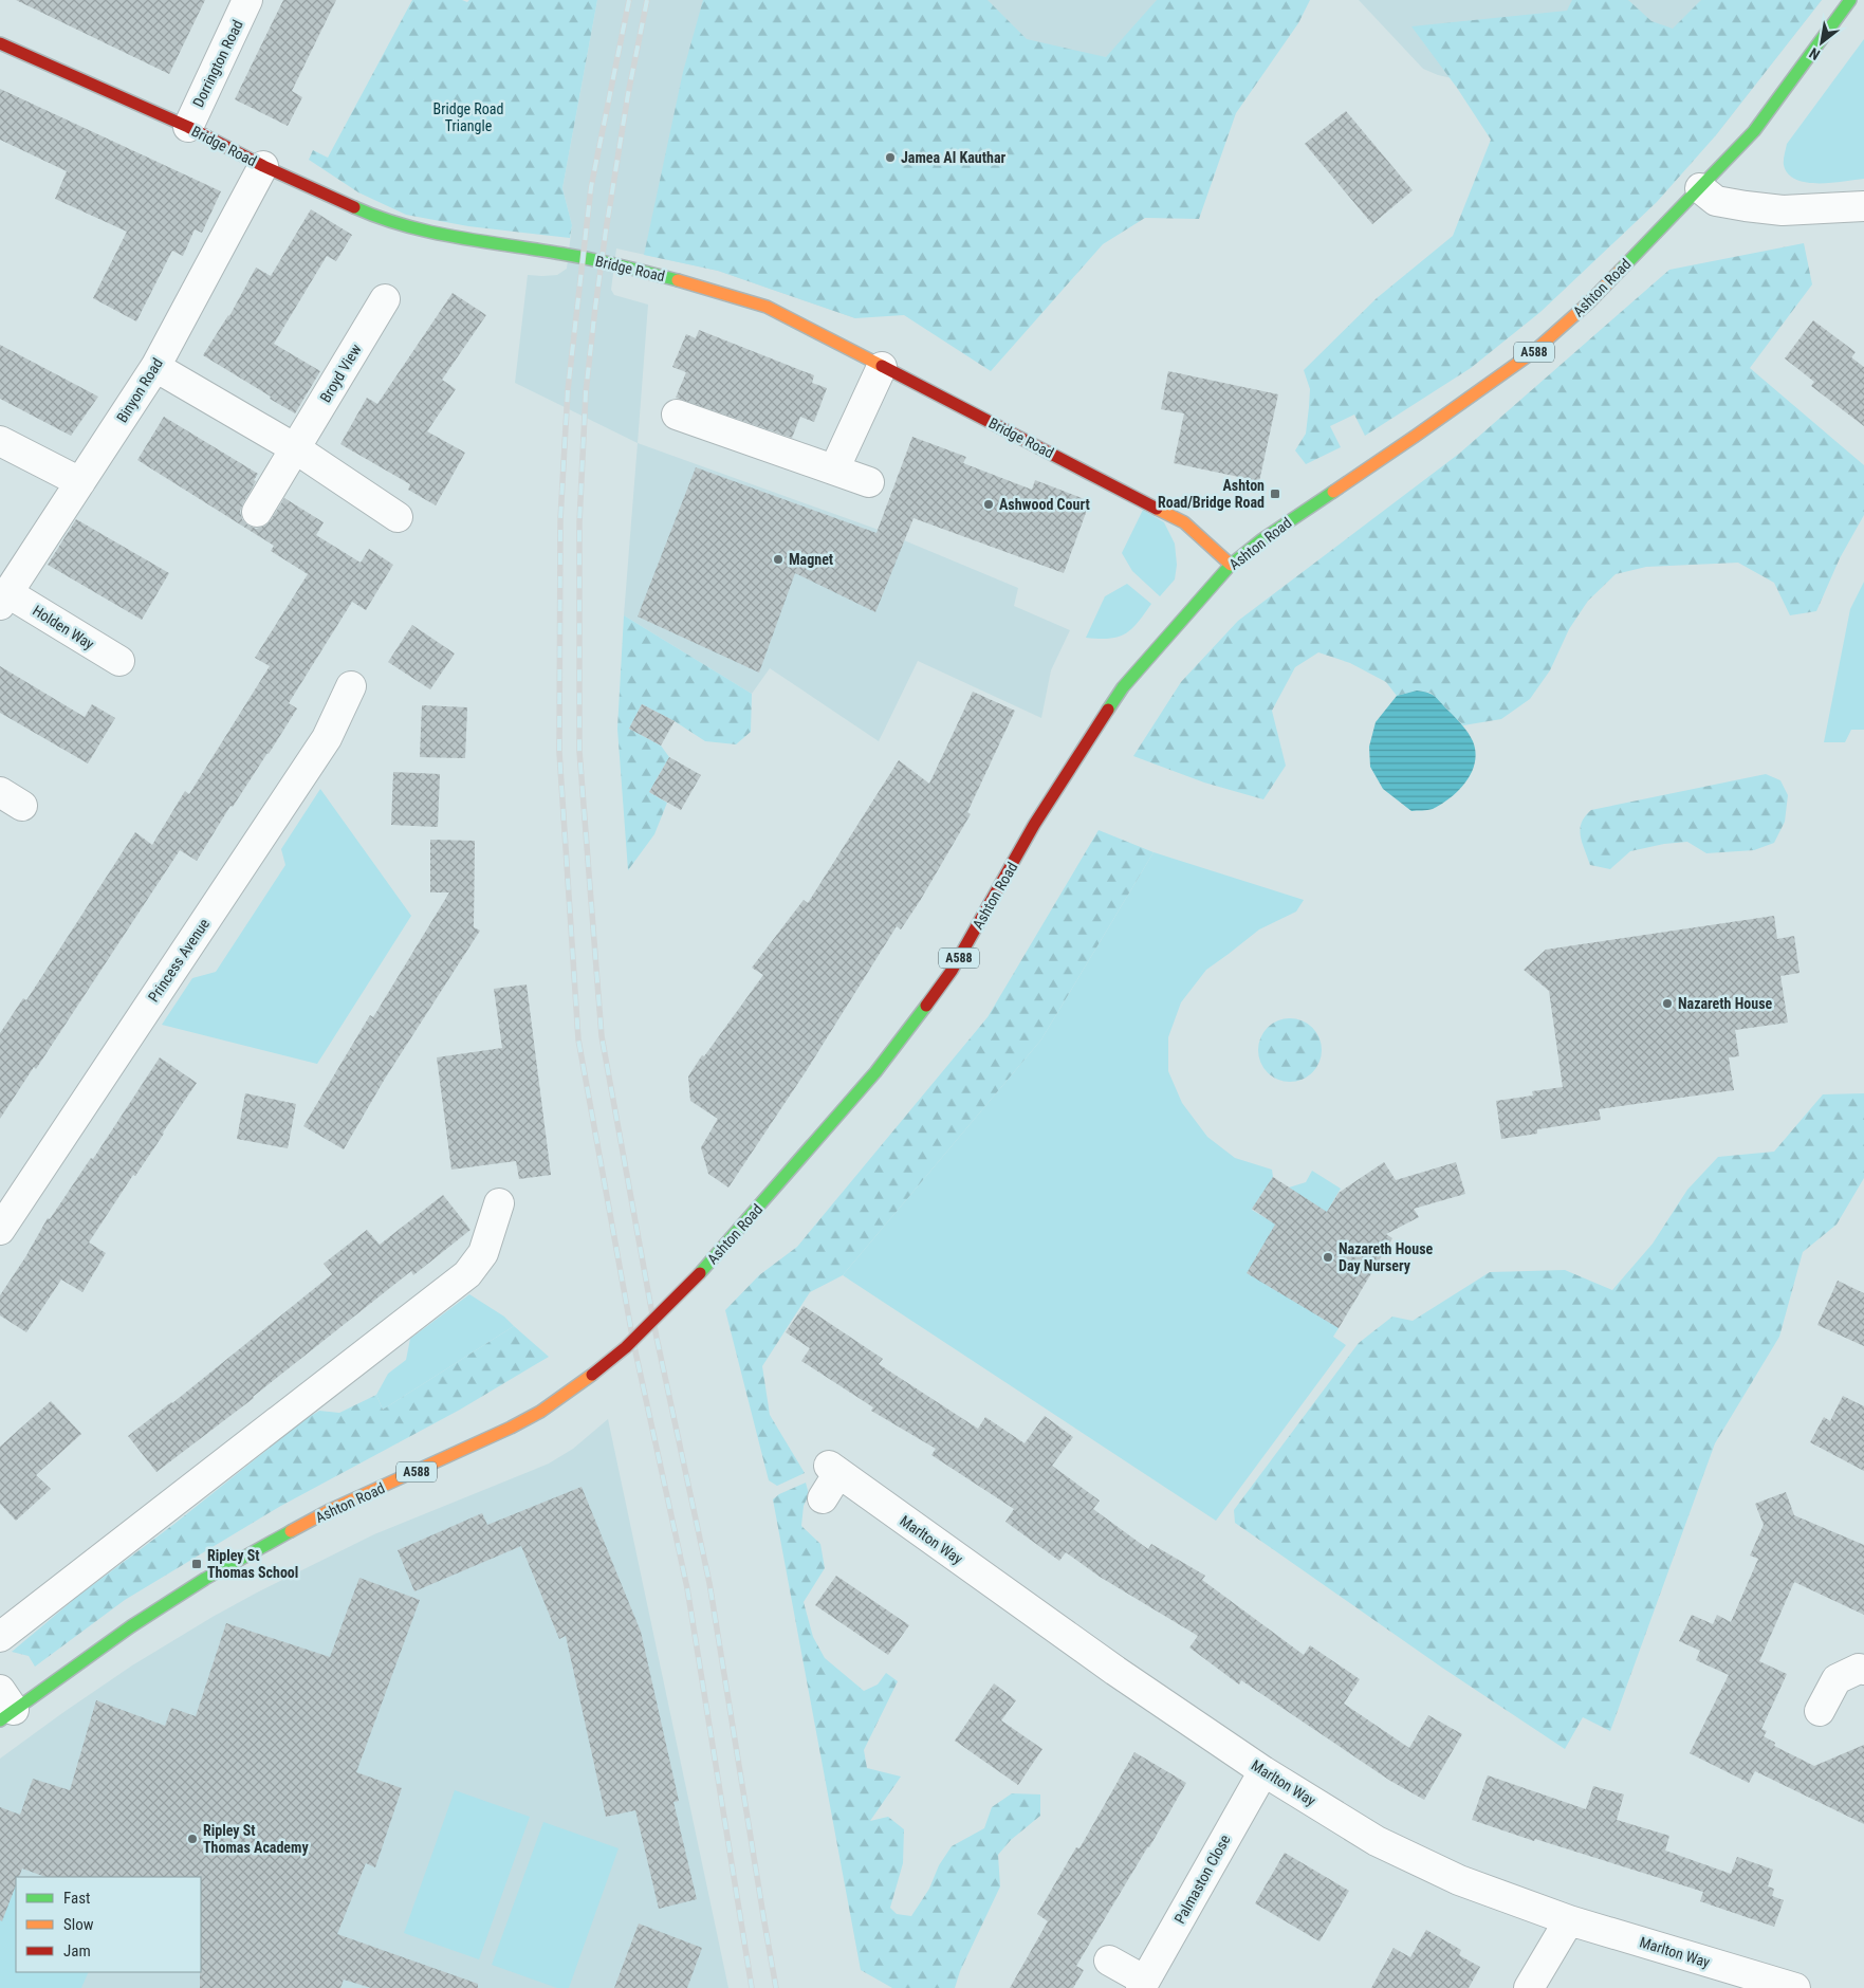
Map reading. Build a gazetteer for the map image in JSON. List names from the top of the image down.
{
  "streets": {
    "main road": ["Bridge Road", "Ashton Road", "A588"],
    "street": [
      "Dorrington Road",
      "Broyd View",
      "Binyon Road",
      "Holden Way",
      "Princess Avenue",
      "Marlton Way",
      "Palmaston Close"
    ]
  },
  "crossings": [
    ["Dorrington Road", "Bridge Road"],
    ["Bridge Road", "Ashton Road"],
    ["Bridge Road", "Binyon Road"],
    ["Binyon Road", "Holden Way"],
    ["Marlton Way", "Palmaston Close"]
  ],
  "parks": ["Bridge Road Triangle"],
  "places": {
    "other": [
      "Jamea Al Kauthar",
      "Ashwood Court",
      "Magnet",
      "Nazareth House",
      "Nazareth House Day Nursery",
      "Ripley St Thomas Academy"
    ],
    "transit": ["Ashton Road/Bridge Road", "Ripley St Thomas School"]
  },
  "legend": ["Fast", "Slow", "Jam"],
  "north": "bottom left"
}
